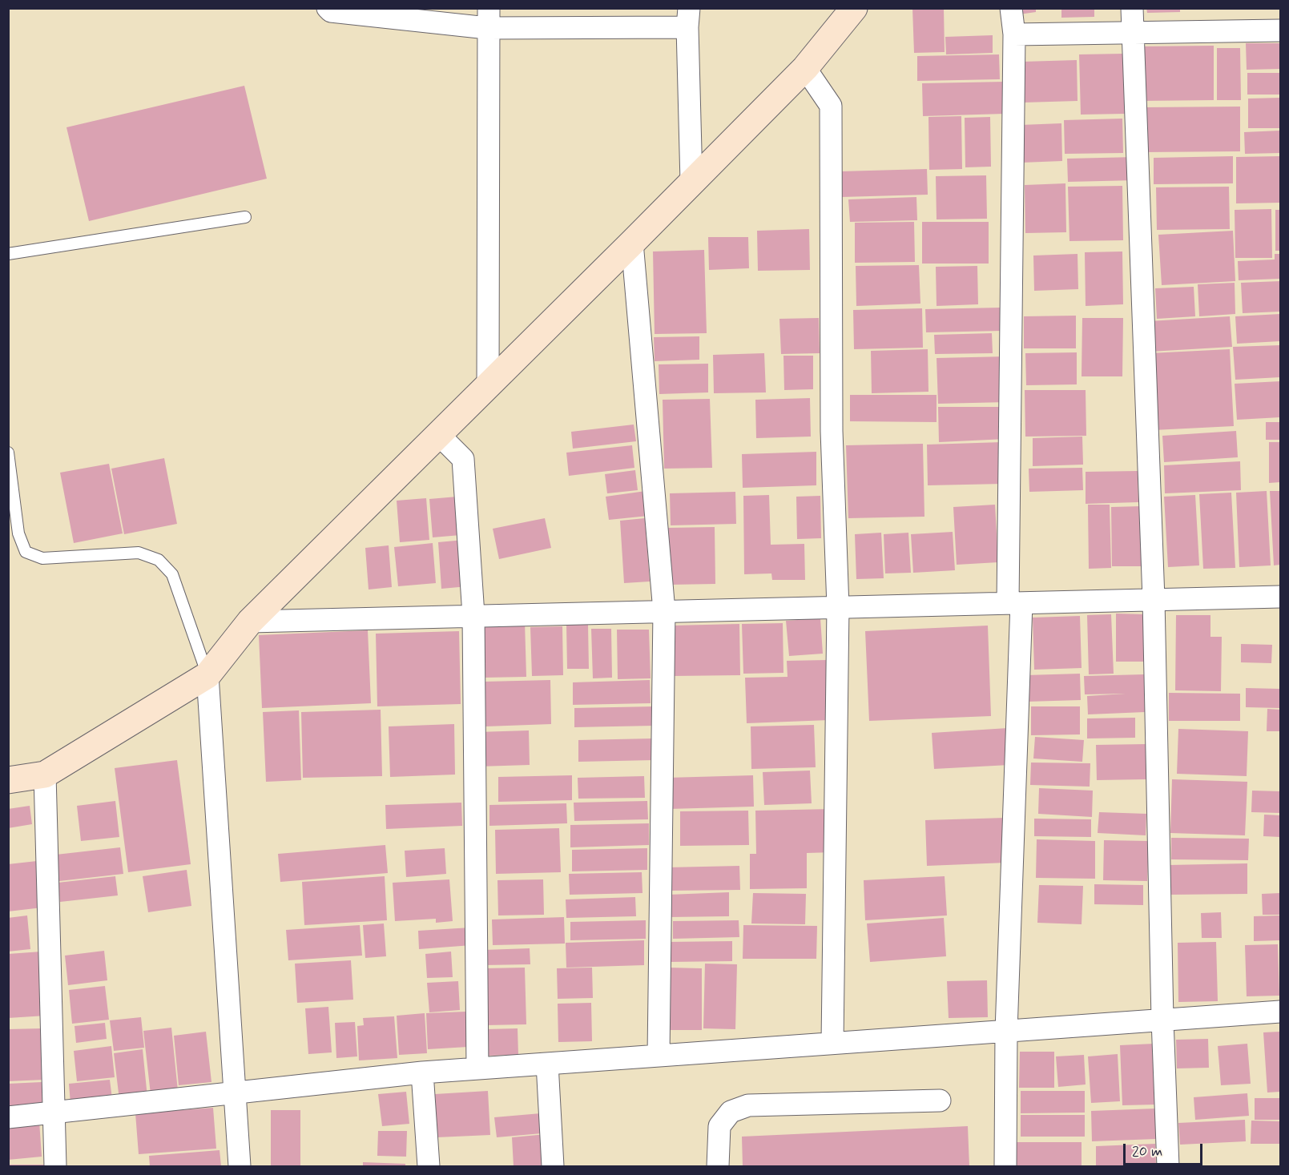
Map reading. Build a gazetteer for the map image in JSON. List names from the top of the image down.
{
  "scale_bar": "20 m"
}
